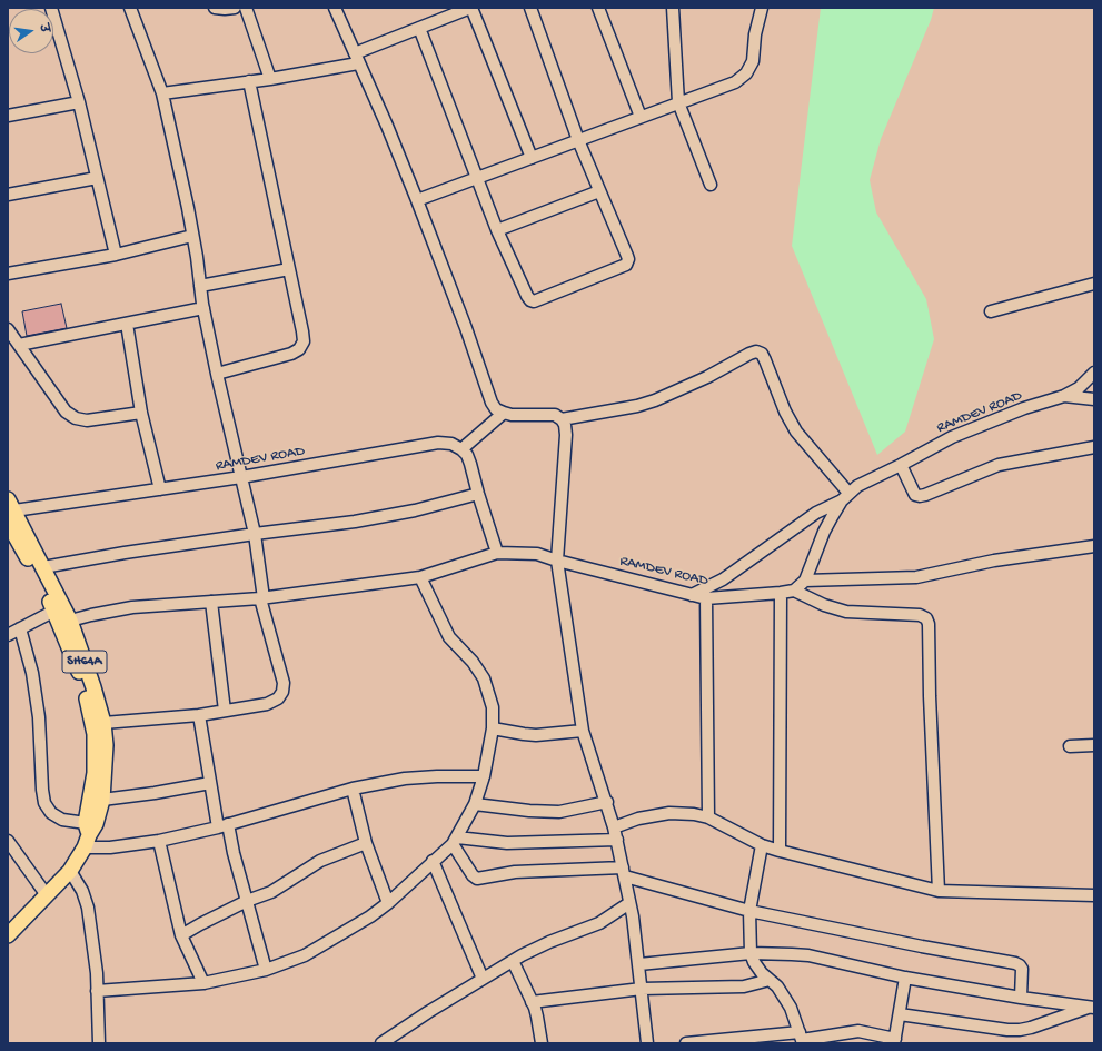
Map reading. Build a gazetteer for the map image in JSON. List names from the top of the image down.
{
  "streets": {
    "main road": ["SH64A"],
    "street": ["RAMDEV ROAD"]
  },
  "crossings": [
    ["RAMDEV ROAD", "SH64A"]
  ],
  "north": "right"
}
